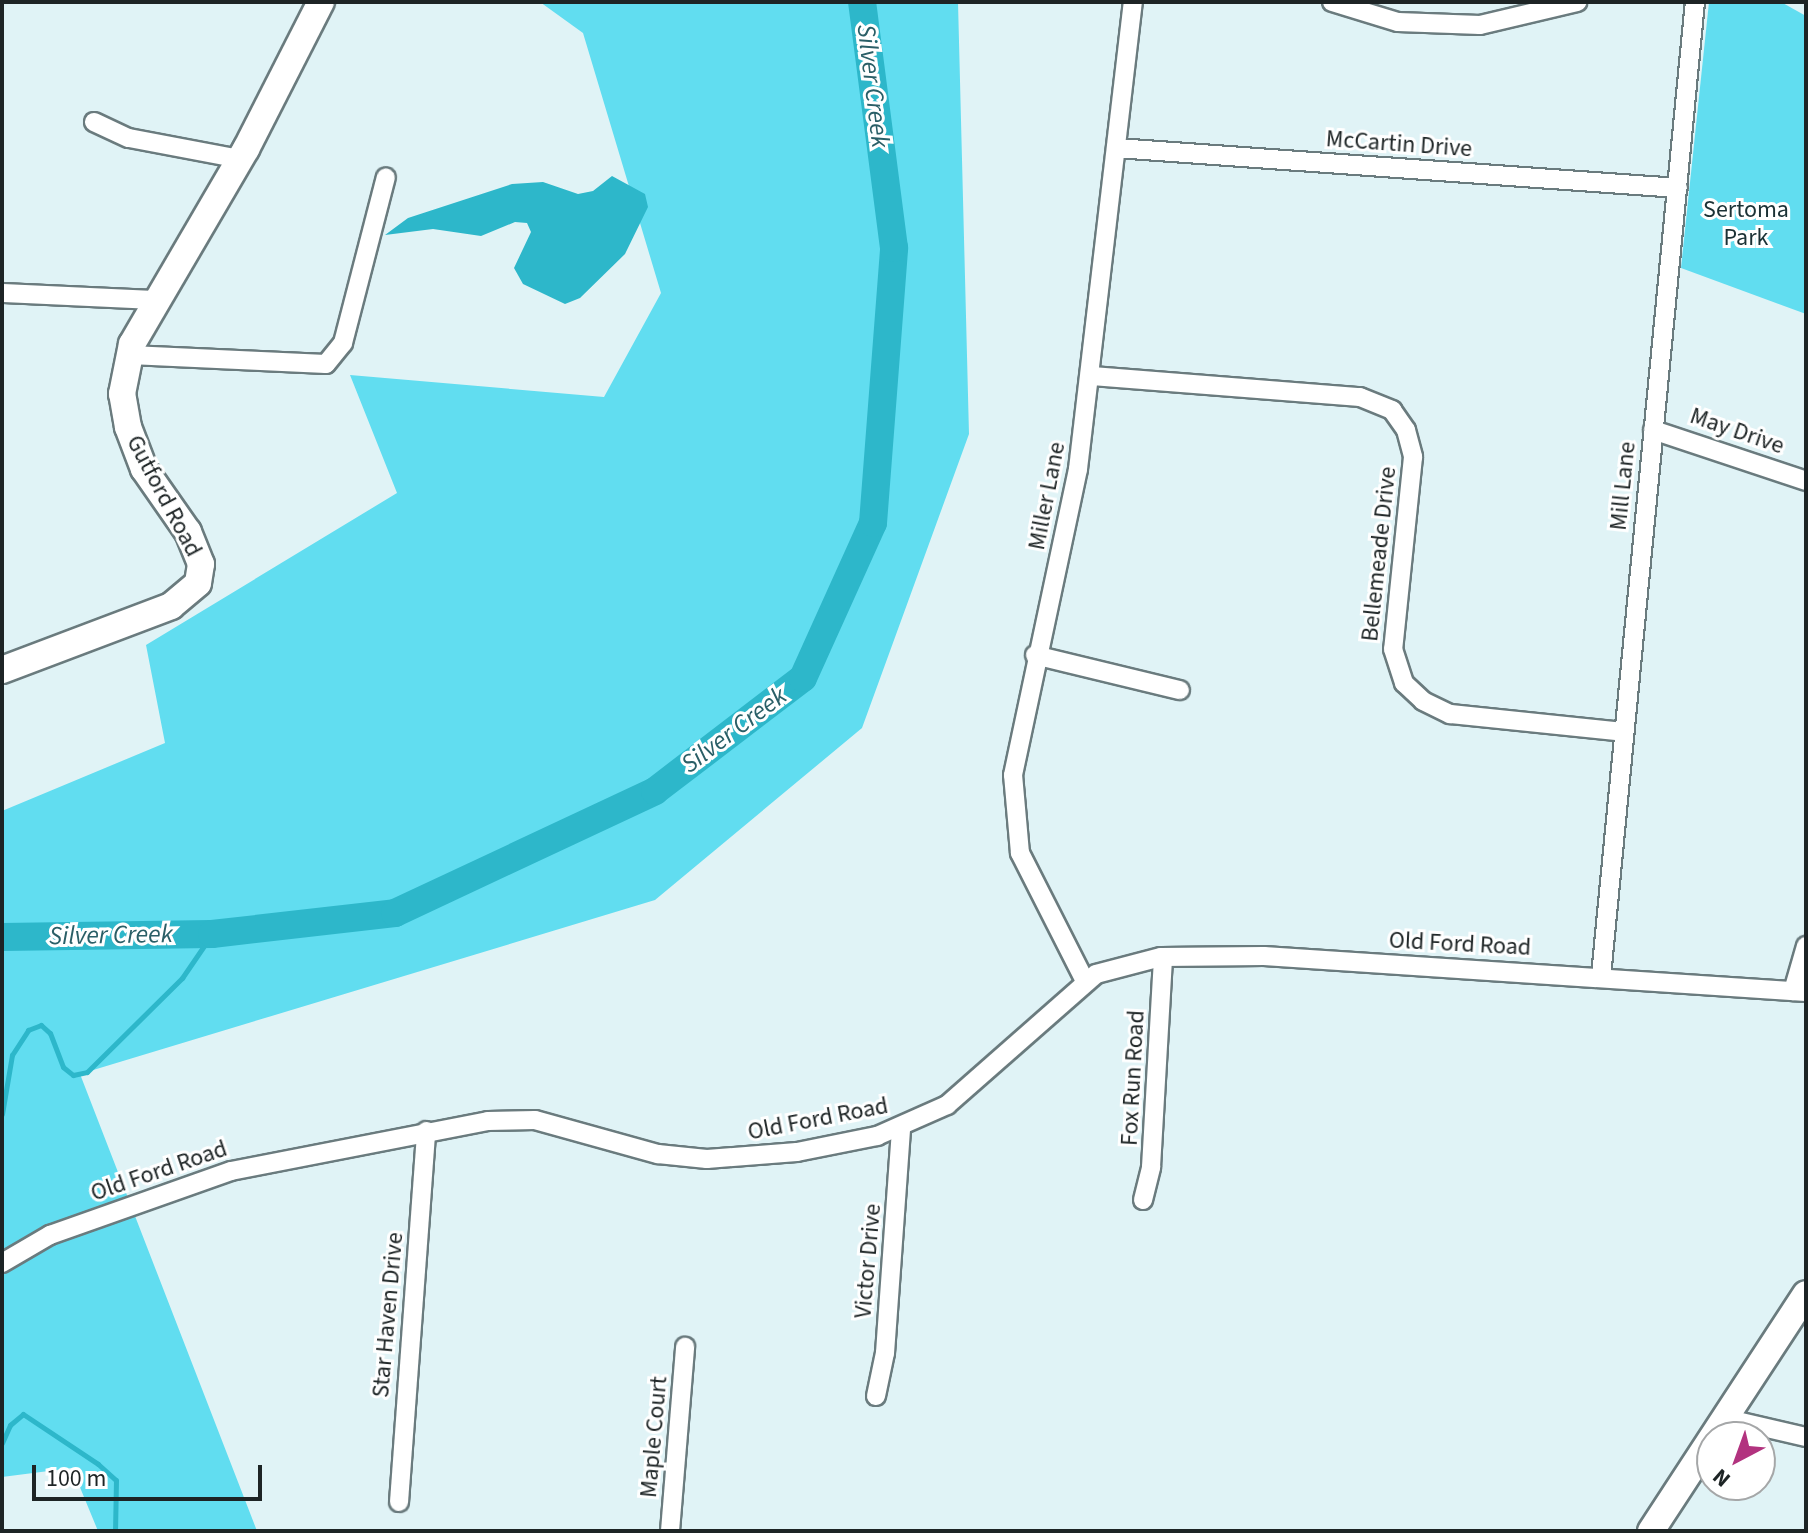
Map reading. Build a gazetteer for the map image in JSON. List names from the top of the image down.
{
  "streets": {
    "street": [
      "McCartin Drive",
      "May Drive",
      "Mill Lane",
      "Gutford Road",
      "Miller Lane",
      "Bellemeade Drive",
      "Old Ford Road",
      "Fox Run Road",
      "Victor Drive",
      "Star Haven Drive",
      "Maple Court"
    ]
  },
  "crossings": [
    ["McCartin Drive", "Mill Lane"],
    ["McCartin Drive", "Miller Lane"],
    ["May Drive", "Mill Lane"],
    ["Mill Lane", "Bellemeade Drive"],
    ["Mill Lane", "Old Ford Road"],
    ["Miller Lane", "Bellemeade Drive"],
    ["Miller Lane", "Old Ford Road"],
    ["Old Ford Road", "Fox Run Road"],
    ["Old Ford Road", "Victor Drive"],
    ["Old Ford Road", "Star Haven Drive"]
  ],
  "water": ["Silver Creek"],
  "parks": ["Sertoma Park"],
  "scale_bar": "100 m",
  "north": "bottom left"
}
